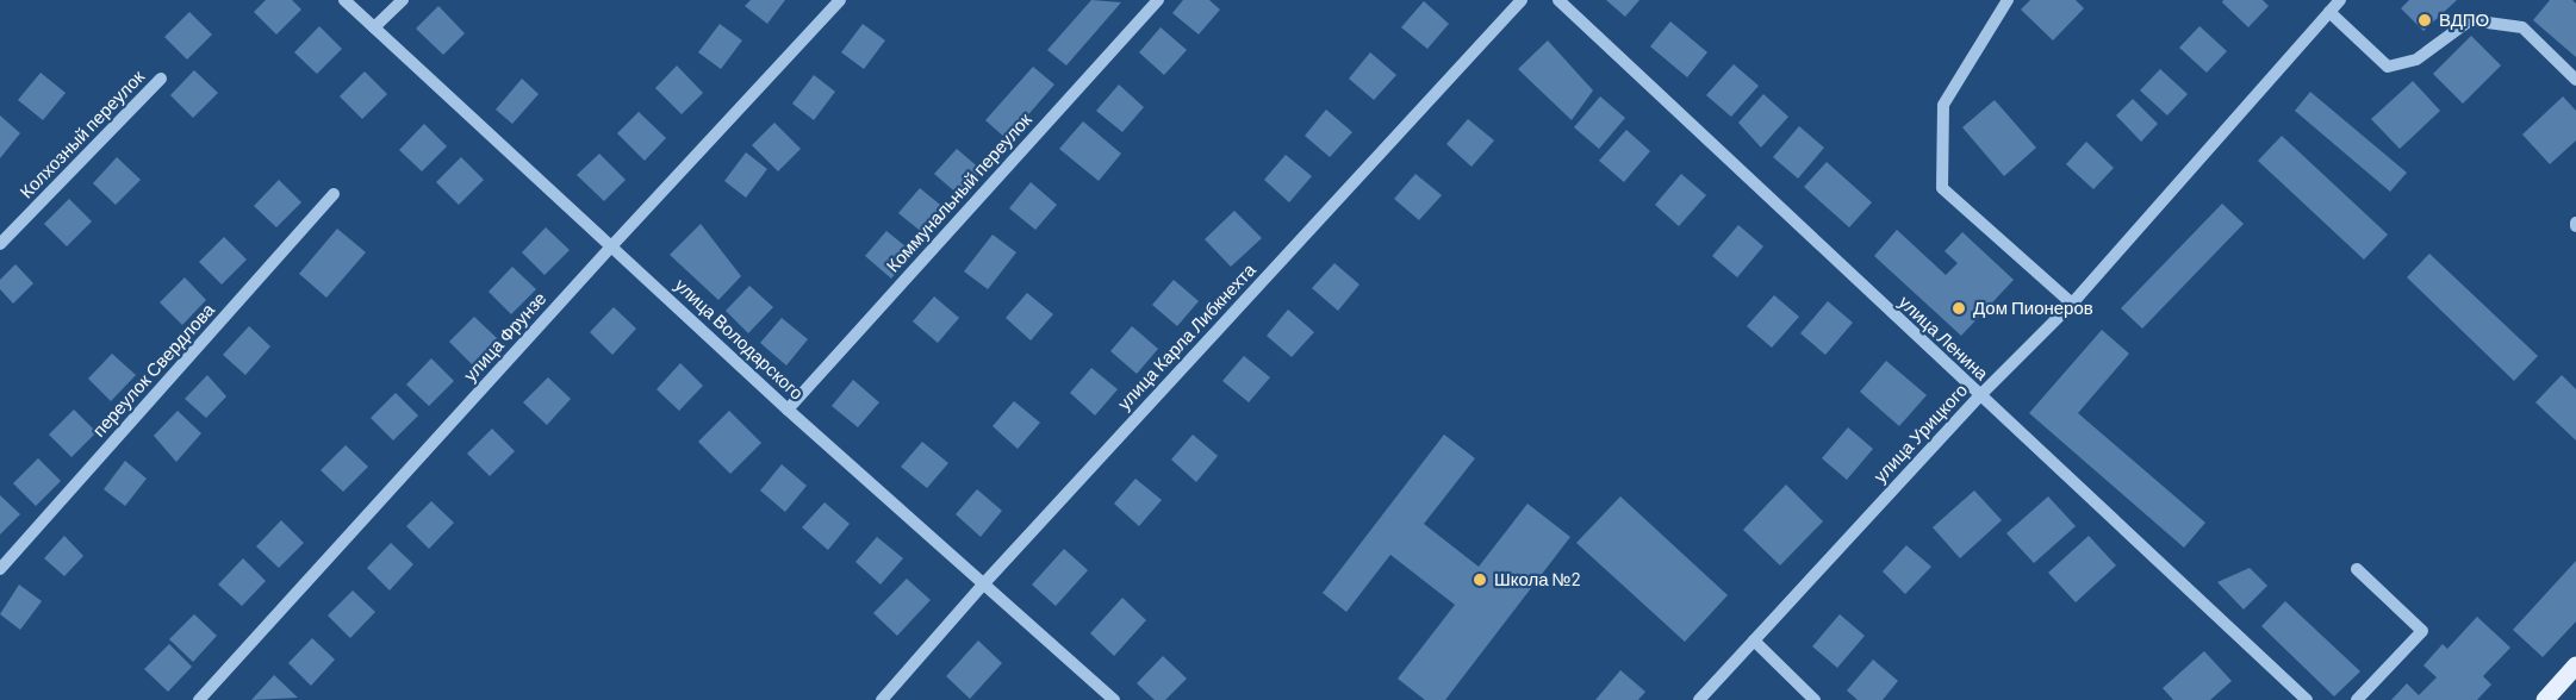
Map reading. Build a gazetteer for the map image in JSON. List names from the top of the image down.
{
  "streets": {
    "street": [
      "Колхозный переулок",
      "Коммунальный переулок",
      "улица Фрунзе",
      "улица Карла Либкнехта",
      "улица Ленина",
      "улица Володарского",
      "переулок Свердлова",
      "улица Урицкого"
    ]
  },
  "crossings": [
    ["Коммунальный переулок", "улица Володарского"],
    ["улица Фрунзе", "улица Володарского"],
    ["улица Карла Либкнехта", "улица Володарского"],
    ["улица Ленина", "улица Урицкого"]
  ],
  "places": ["ВДПО", "Дом Пионеров", "Школа №2"]
}
